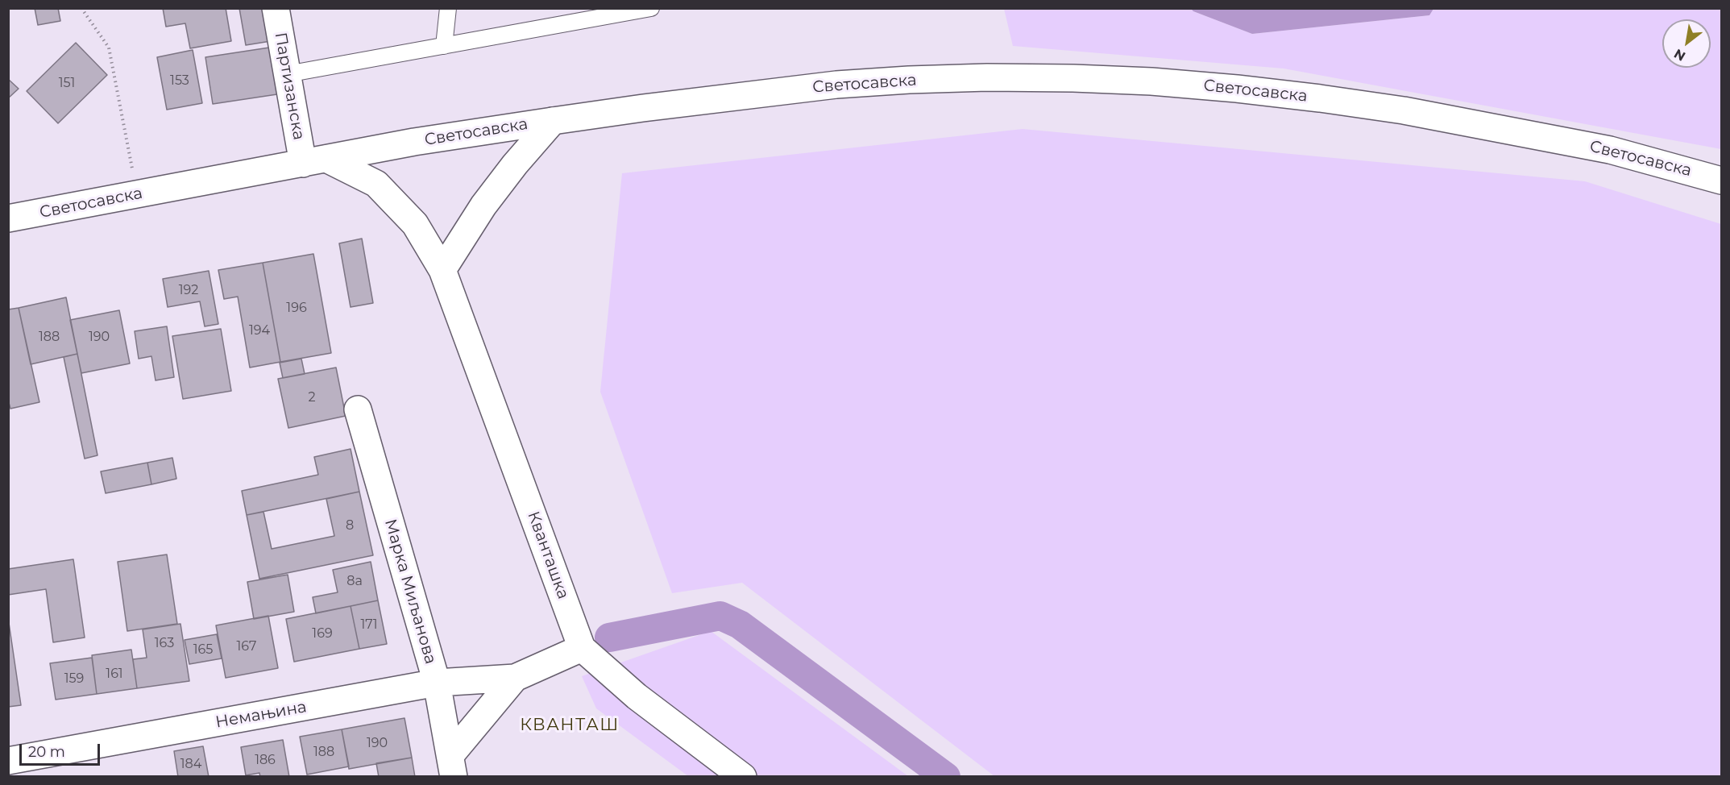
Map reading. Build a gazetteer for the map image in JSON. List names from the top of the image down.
{
  "streets": {
    "street": [
      "Светосавска",
      "Партизанска",
      "Кванташка",
      "Марка Миљанова",
      "Немањина"
    ]
  },
  "crossings": [
    ["Светосавска", "Партизанска"],
    ["Светосавска", "Кванташка"],
    ["Партизанска", "Кванташка"],
    ["Кванташка", "Немањина"],
    ["Марка Миљанова", "Немањина"]
  ],
  "districts": ["КВАНТАШ"],
  "house_numbers": [
    "153",
    "151",
    "192",
    "196",
    "194",
    "188",
    "190",
    "2",
    "8",
    "8a",
    "171",
    "169",
    "163",
    "167",
    "165",
    "161",
    "159",
    "190",
    "188",
    "186",
    "184"
  ],
  "scale_bar": "20 m",
  "north": "bottom left"
}
